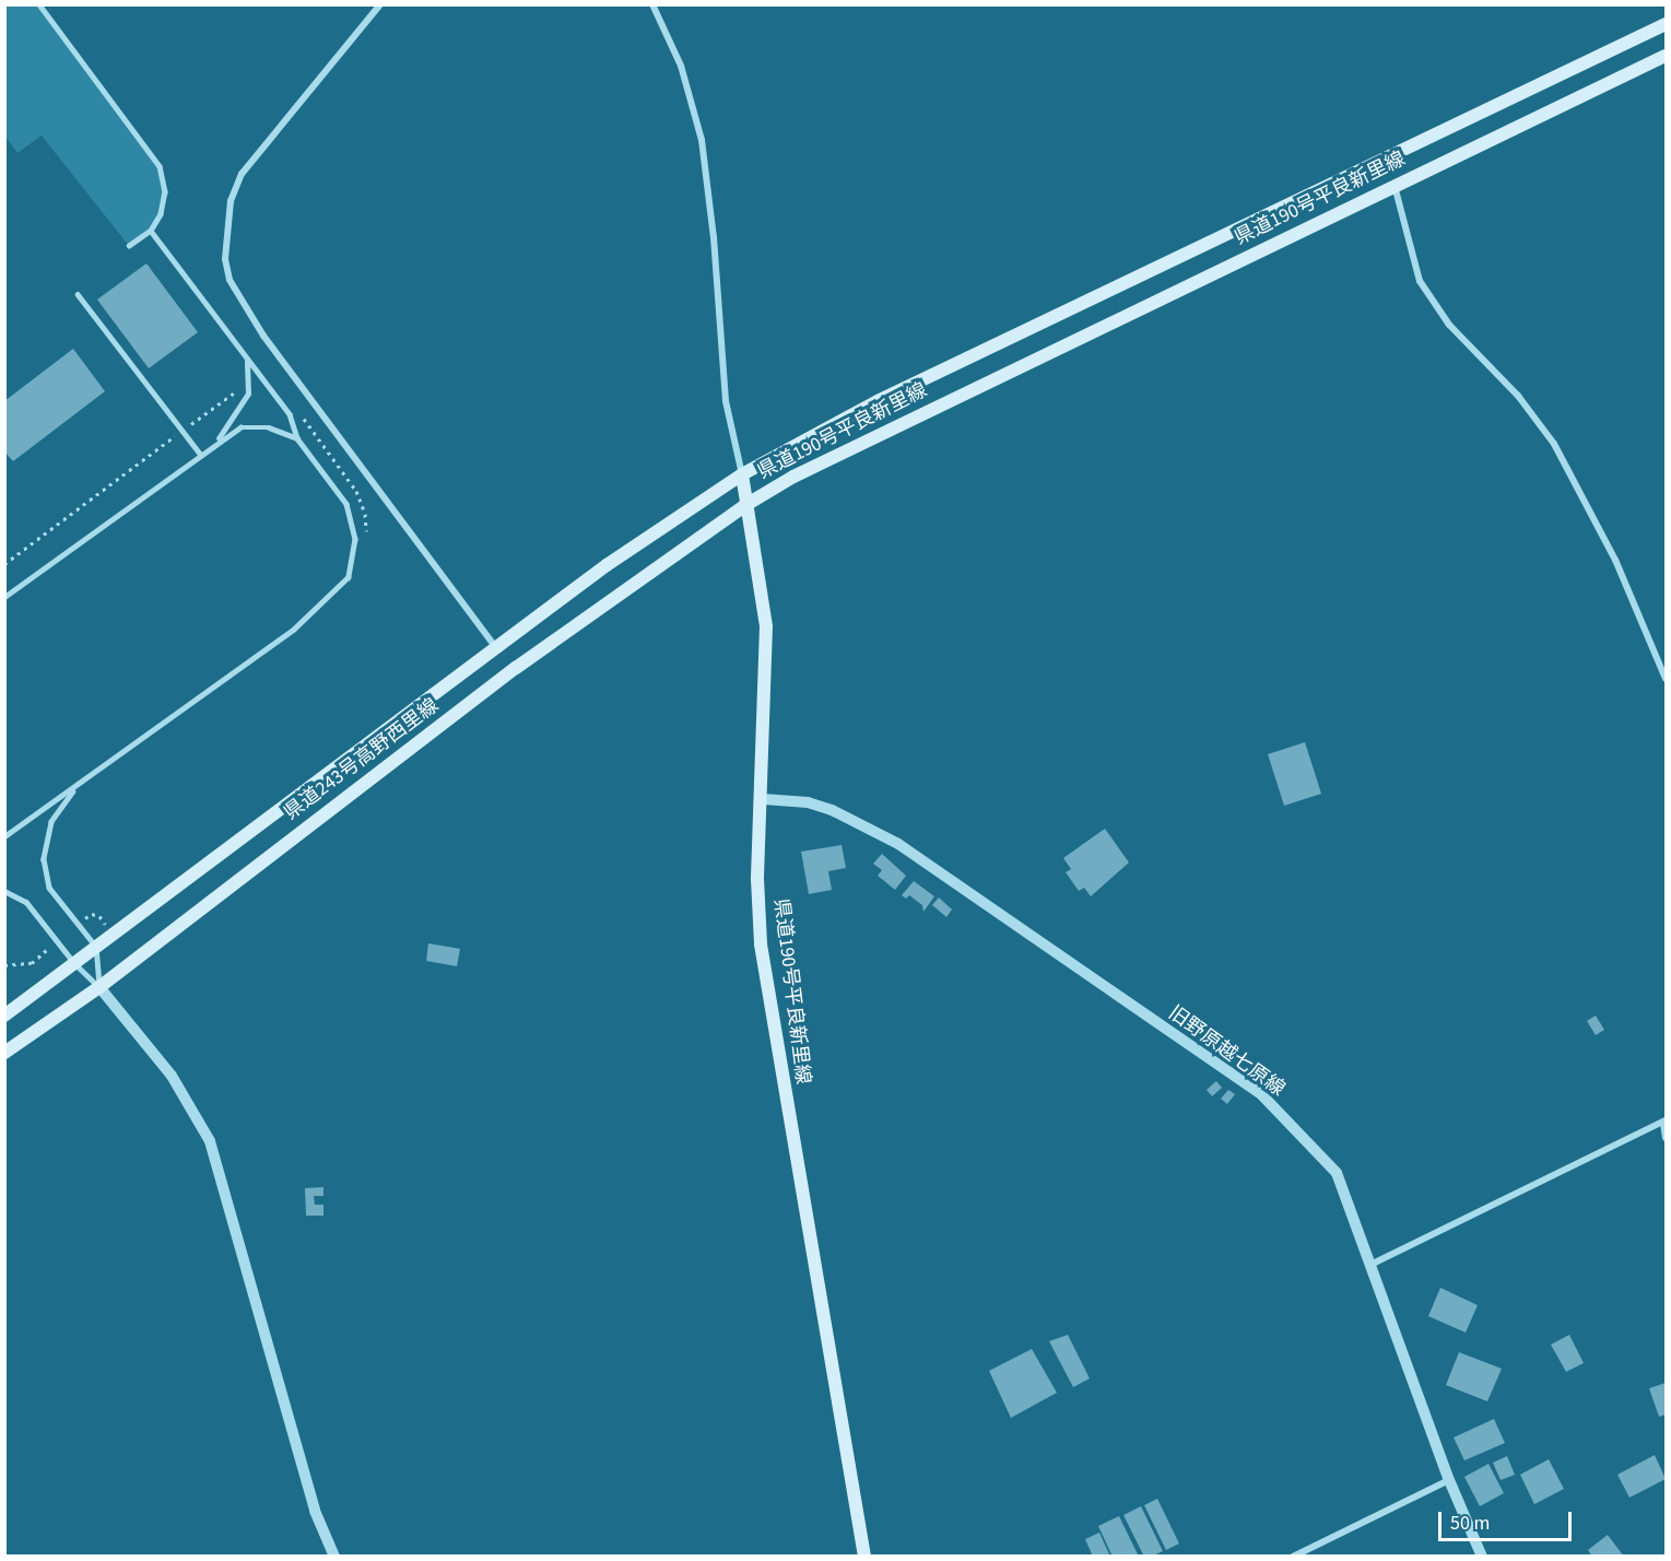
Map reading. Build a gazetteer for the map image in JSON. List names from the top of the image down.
{
  "streets": {
    "main road": ["県道190号平良新里線", "県道243号高野西里線"],
    "street": ["旧野原越七原線"]
  },
  "crossings": [
    ["県道190号平良新里線", "県道243号高野西里線"],
    ["県道190号平良新里線", "旧野原越七原線"]
  ],
  "scale_bar": "50 m"
}
